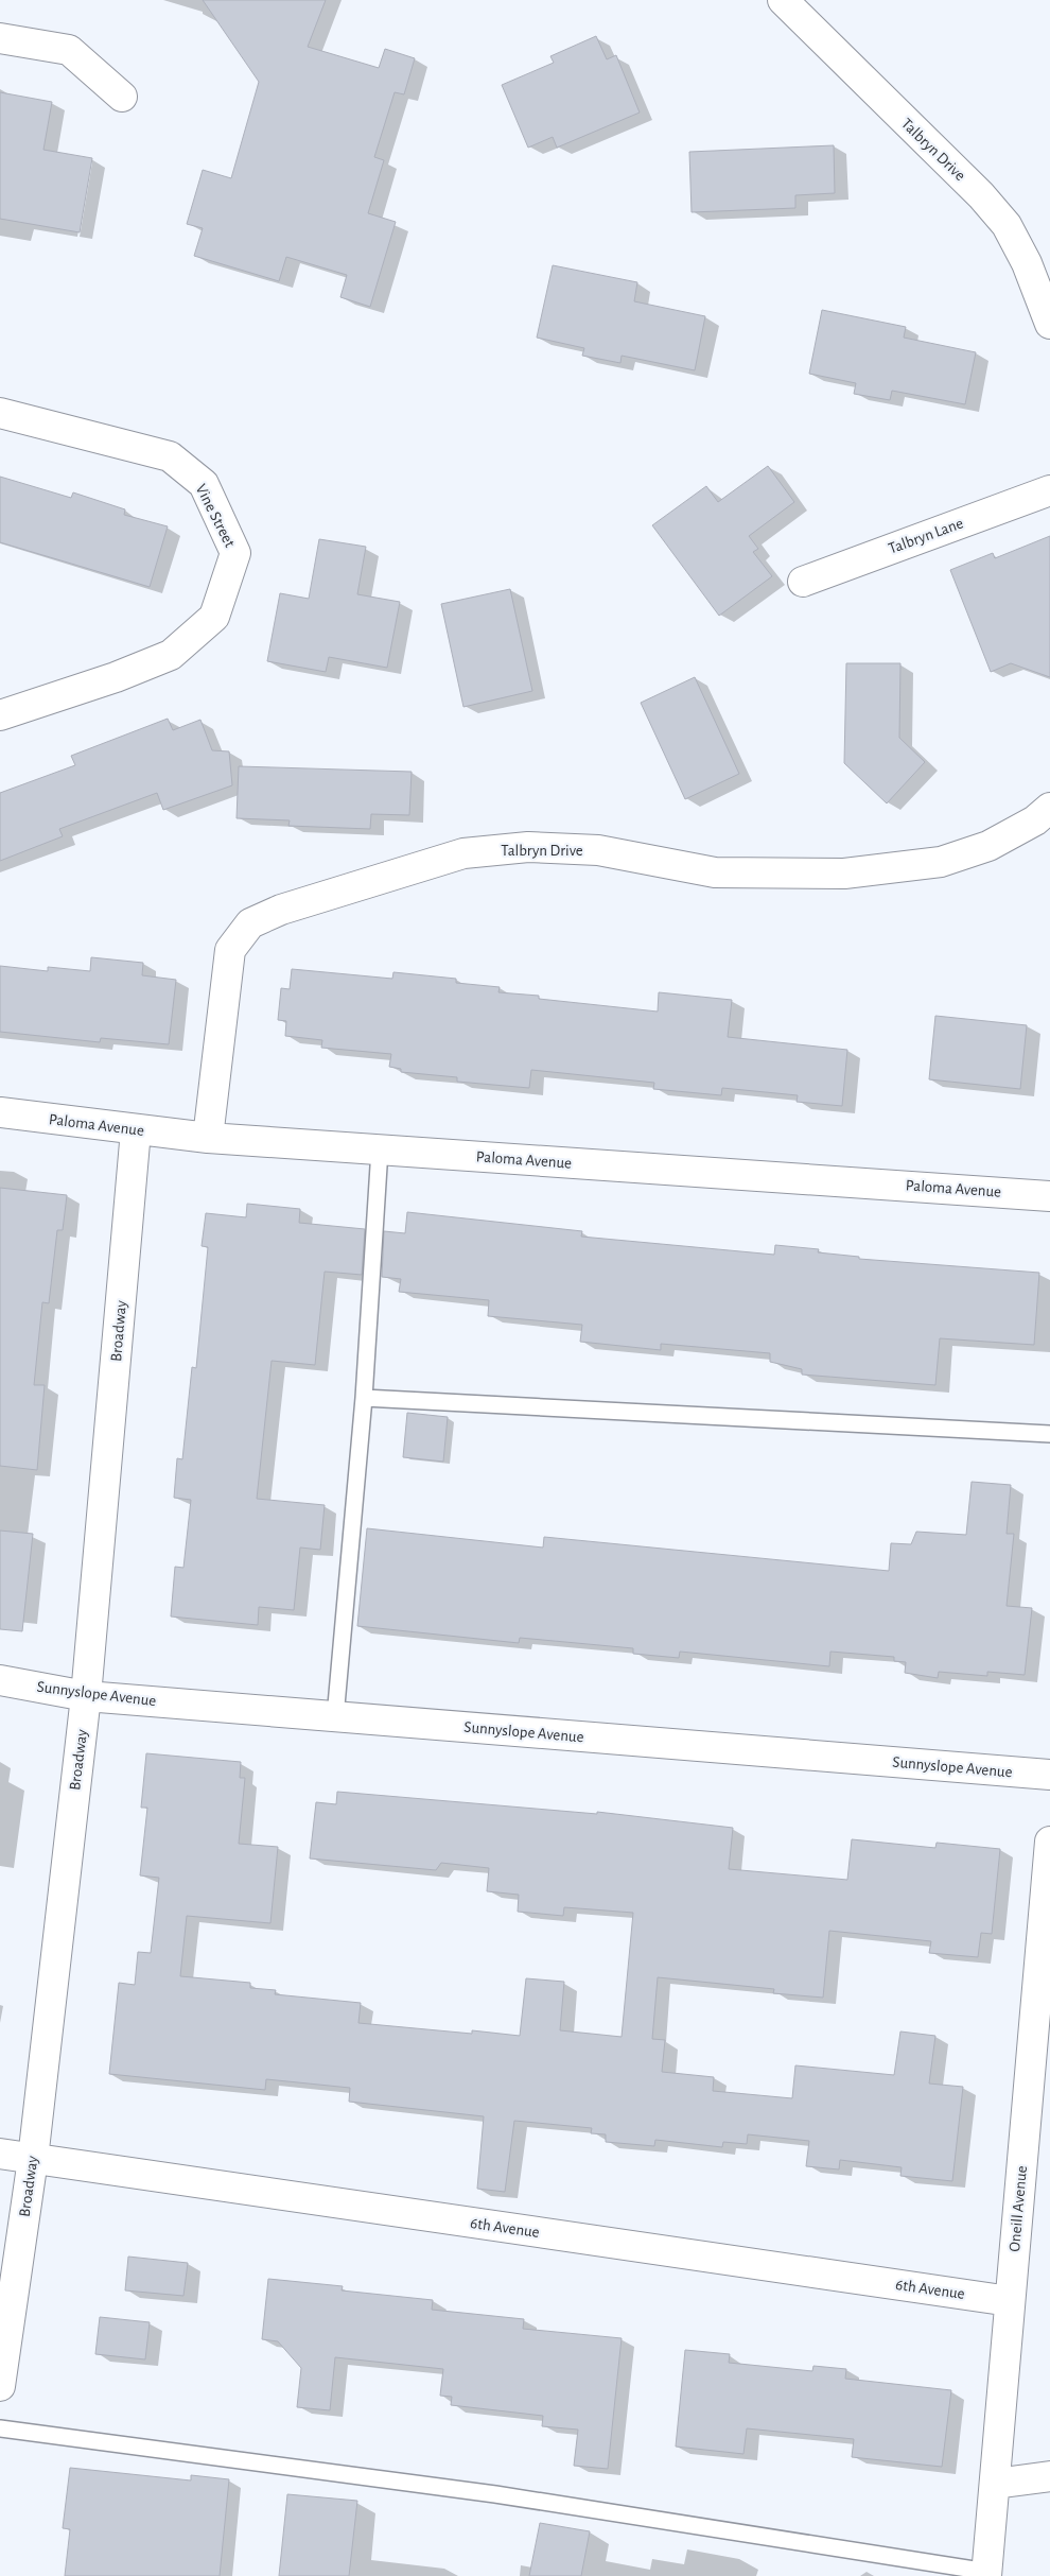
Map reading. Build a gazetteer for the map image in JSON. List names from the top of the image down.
{
  "streets": {
    "street": [
      "Talbryn Drive",
      "Vine Street",
      "Talbryn Lane",
      "Paloma Avenue",
      "Broadway",
      "Sunnyslope Avenue",
      "Oneill Avenue",
      "6th Avenue"
    ]
  },
  "crossings": [
    ["Talbryn Drive", "Paloma Avenue"],
    ["Paloma Avenue", "Broadway"],
    ["Broadway", "Sunnyslope Avenue"],
    ["Broadway", "6th Avenue"],
    ["Oneill Avenue", "6th Avenue"]
  ]
}
